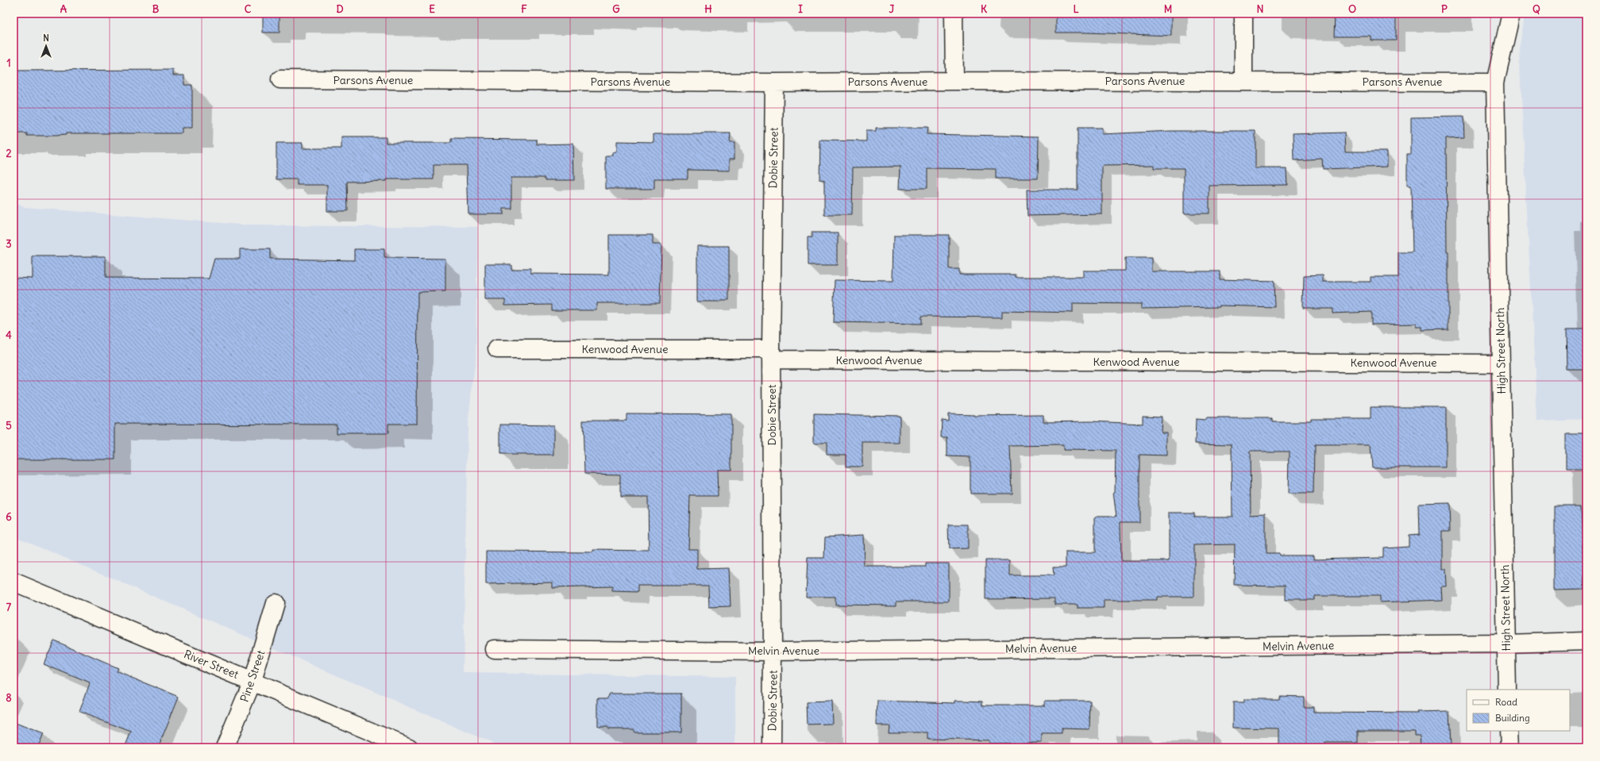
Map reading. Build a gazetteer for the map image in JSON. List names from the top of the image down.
{
  "streets": {
    "street": [
      "Parsons Avenue",
      "Dobie Street",
      "Kenwood Avenue",
      "High Street North",
      "Melvin Avenue",
      "River Street",
      "Pine Street"
    ]
  },
  "crossings": [
    ["Parsons Avenue", "Dobie Street"],
    ["Parsons Avenue", "High Street North"],
    ["Dobie Street", "Kenwood Avenue"],
    ["Dobie Street", "Melvin Avenue"],
    ["Kenwood Avenue", "High Street North"],
    ["High Street North", "Melvin Avenue"],
    ["River Street", "Pine Street"]
  ],
  "legend": ["Road", "Building"],
  "north": "top",
  "grid": {
    "columns": [
      "A",
      "B",
      "C",
      "D",
      "E",
      "F",
      "G",
      "H",
      "I",
      "J",
      "K",
      "L",
      "M",
      "N",
      "O",
      "P",
      "Q"
    ],
    "rows": [
      "1",
      "2",
      "3",
      "4",
      "5",
      "6",
      "7",
      "8"
    ]
  }
}
